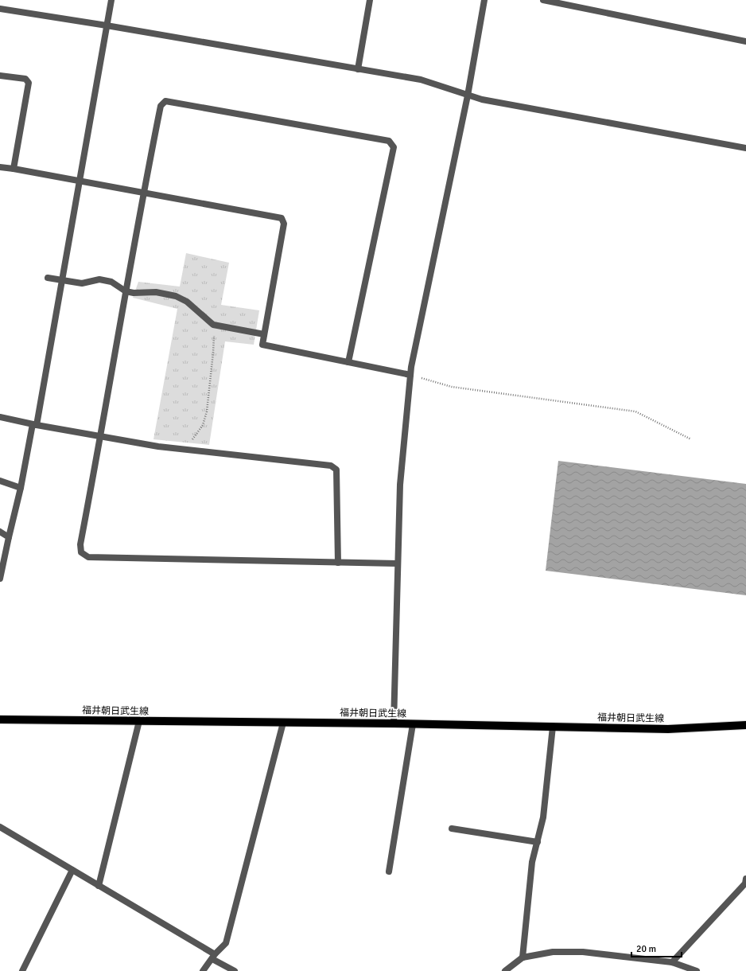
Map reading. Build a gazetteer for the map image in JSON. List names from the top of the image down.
{
  "streets": {
    "main road": ["福井朝日武生線"]
  },
  "scale_bar": "20 m"
}
